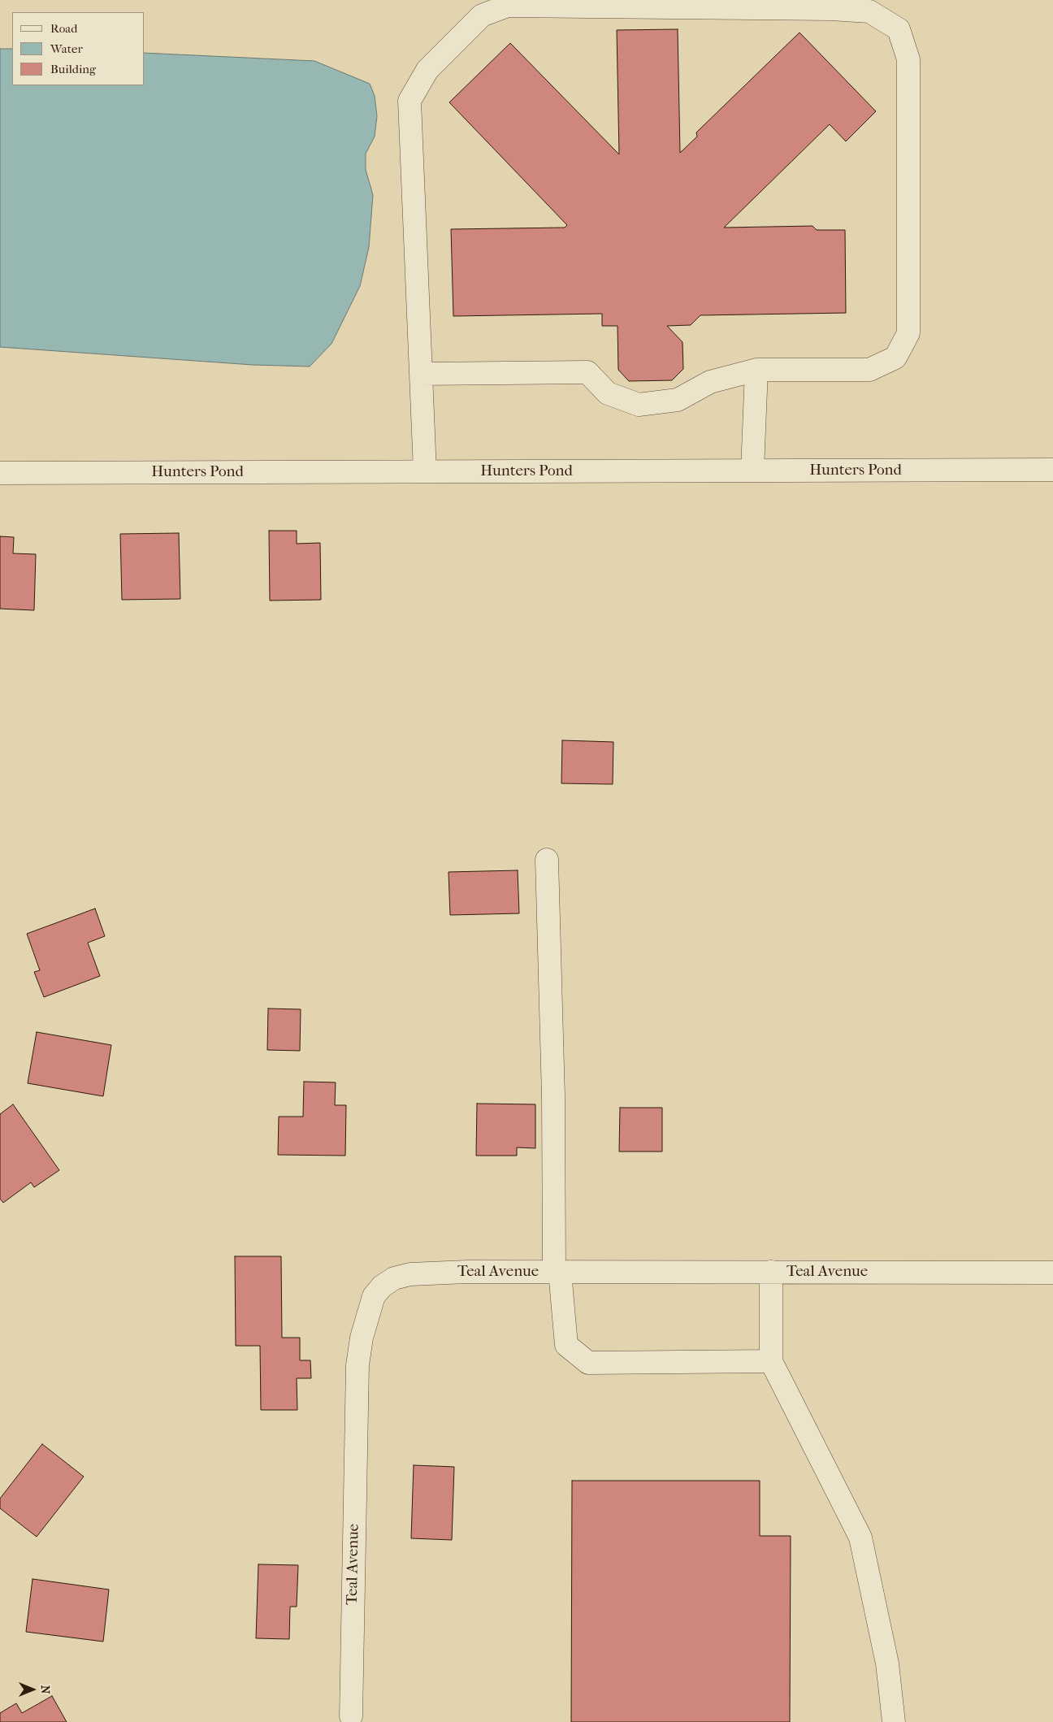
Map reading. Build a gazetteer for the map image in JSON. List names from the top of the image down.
{
  "streets": {
    "street": ["Hunters Pond", "Teal Avenue"]
  },
  "legend": ["Road", "Water", "Building"],
  "north": "right"
}
